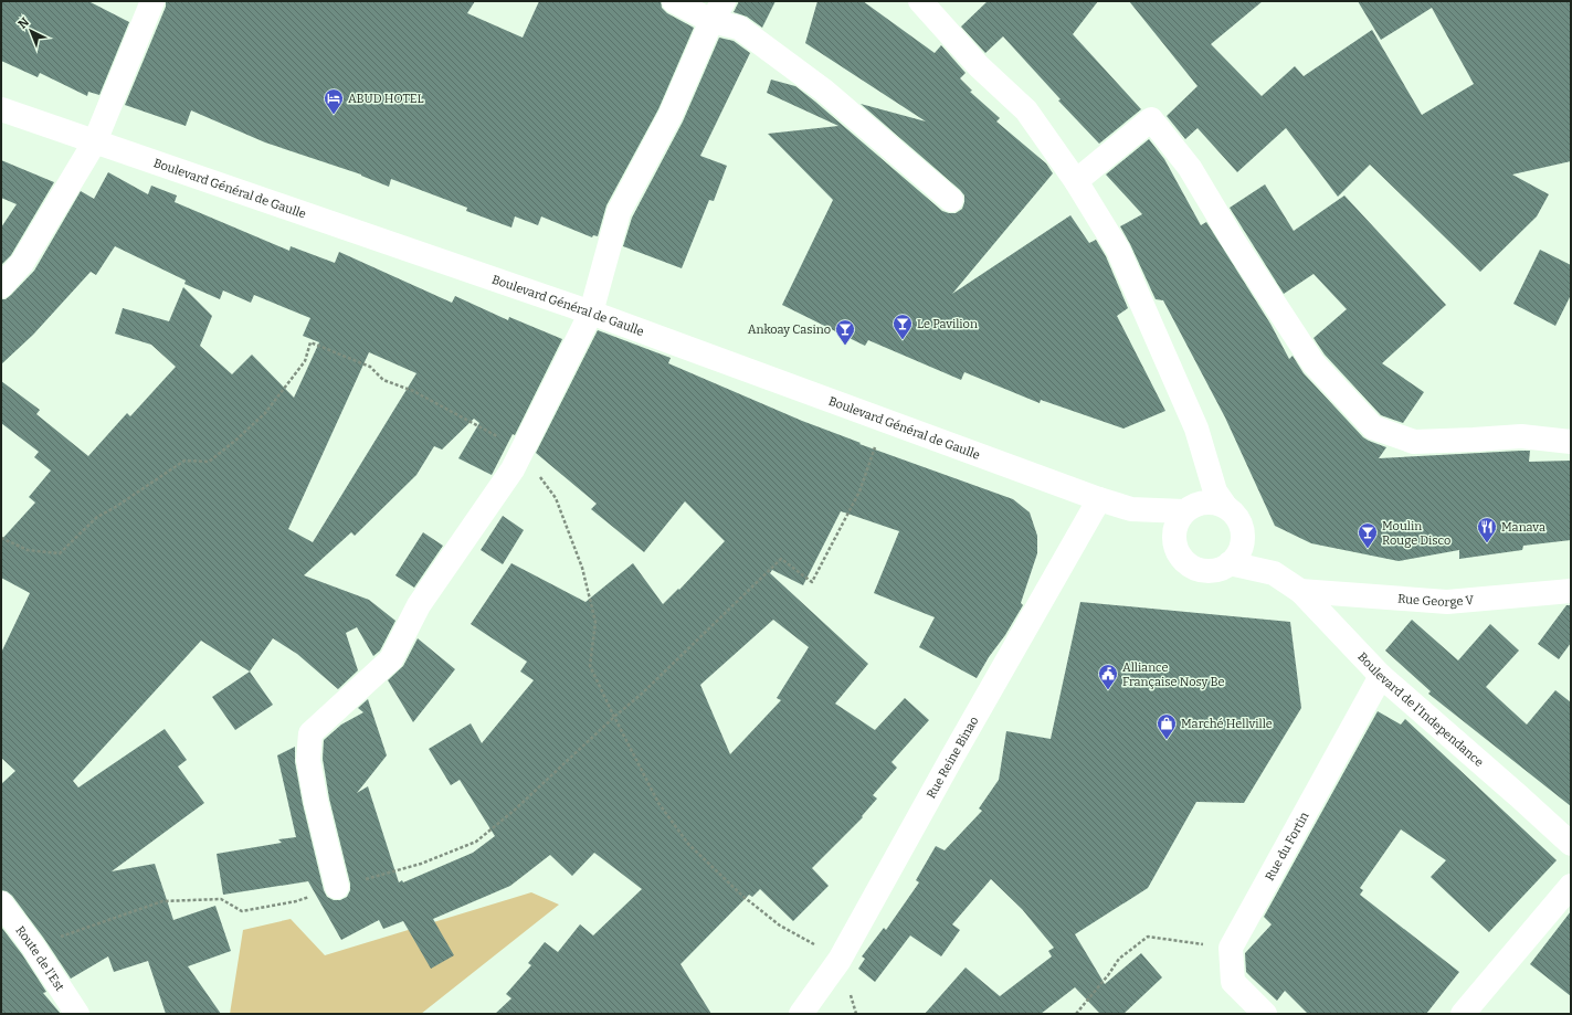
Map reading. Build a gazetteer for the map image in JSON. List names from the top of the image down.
{
  "streets": {
    "street": [
      "Boulevard Général de Gaulle",
      "Rue George V",
      "Boulevard de l'Independance",
      "Rue Reine Binao",
      "Rue du Fortin",
      "Route de l'Est"
    ]
  },
  "crossings": [
    ["Boulevard Général de Gaulle", "Boulevard de l'Independance"],
    ["Boulevard Général de Gaulle", "Rue Reine Binao"],
    ["Rue George V", "Boulevard de l'Independance"],
    ["Boulevard de l'Independance", "Rue du Fortin"]
  ],
  "places": {
    "hotel": ["ABUD HOTEL"],
    "bar": ["Le Pavilion", "Ankoay Casino", "Moulin Rouge Disco"],
    "restaurant": ["Manava"],
    "public building": ["Alliance Française Nosy Be"],
    "shop": ["Marché Hellville"]
  },
  "north": "top left"
}
